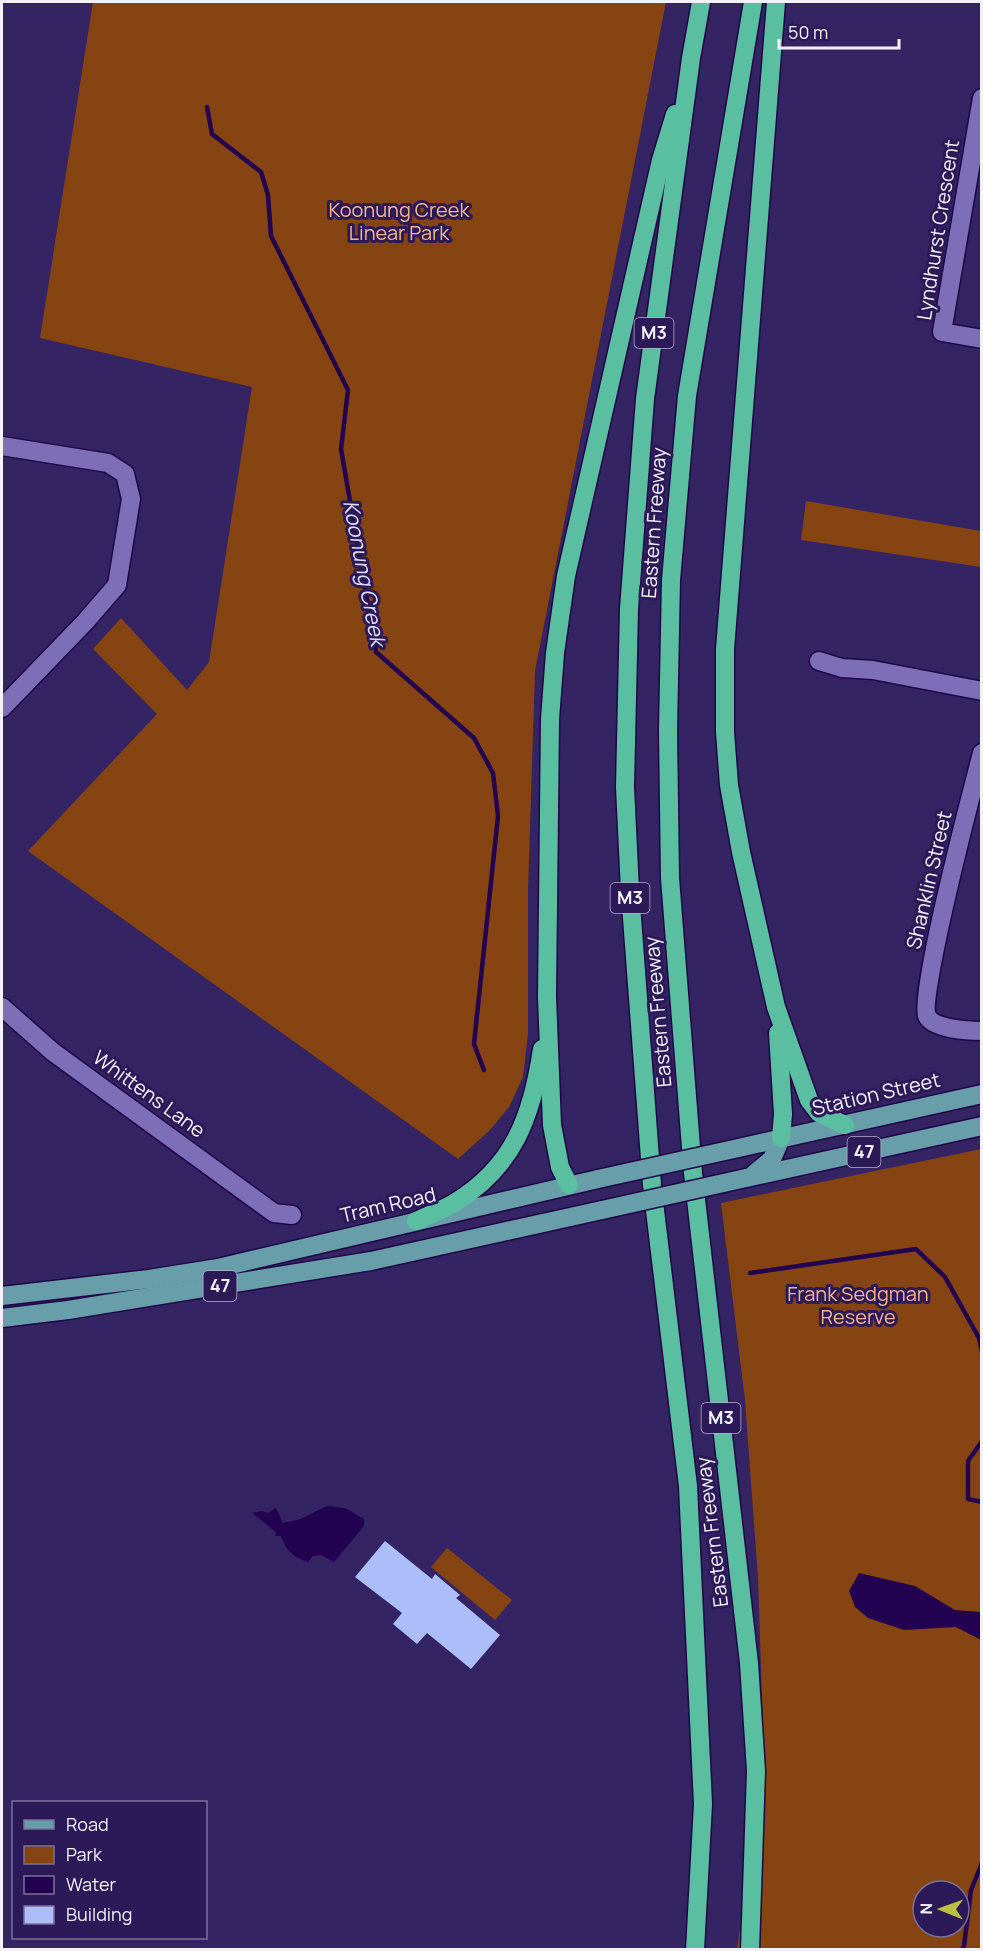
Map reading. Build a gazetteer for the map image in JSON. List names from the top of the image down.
{
  "streets": {
    "highway": ["M3", "Eastern Freeway"],
    "main road": ["Station Street", "47", "Tram Road"],
    "street": ["Lyndhurst Crescent", "Shanklin Street", "Whittens Lane"]
  },
  "crossings": [
    ["Station Street", "Tram Road"]
  ],
  "water": ["Koonung Creek"],
  "parks": ["Koonung Creek Linear Park", "Frank Sedgman Reserve"],
  "legend": [
    "Road",
    "Park",
    "Water",
    "Building"
  ],
  "scale_bar": "50 m",
  "north": "left"
}
